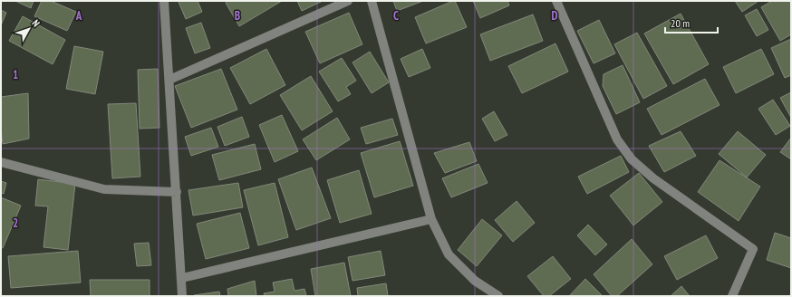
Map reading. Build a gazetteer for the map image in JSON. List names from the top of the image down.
{
  "scale_bar": "20 m",
  "north": "top right",
  "grid": {
    "columns": [
      "A",
      "B",
      "C",
      "D"
    ],
    "rows": ["1", "2"]
  }
}
